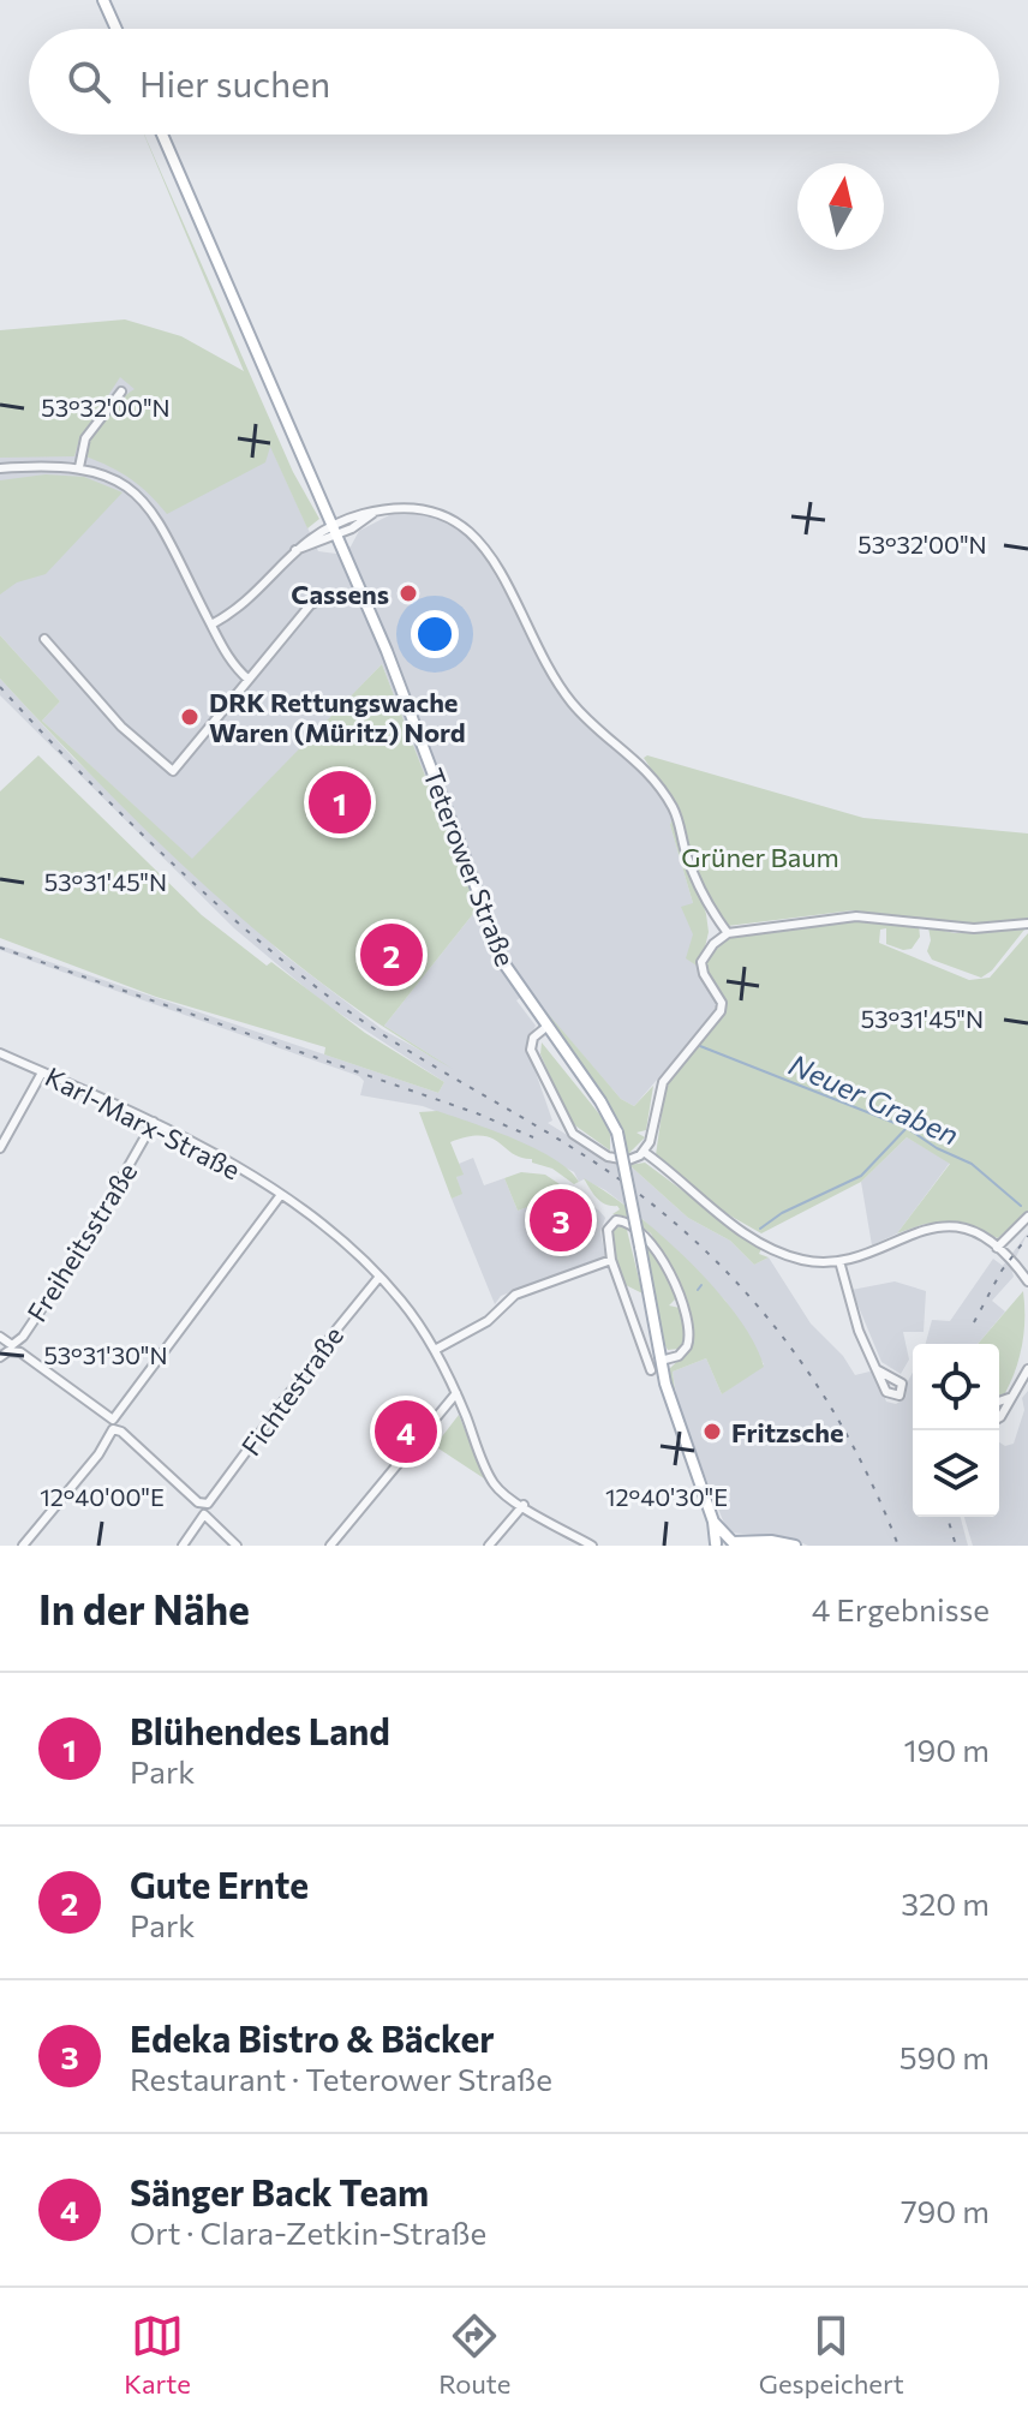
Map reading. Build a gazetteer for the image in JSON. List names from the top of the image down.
{
  "streets": {
    "main road": ["Teterower Straße"],
    "street": ["Karl-Marx-Straße", "Freiheitsstraße", "Fichtestraße"]
  },
  "crossings": [
    ["Karl-Marx-Straße", "Freiheitsstraße"],
    ["Karl-Marx-Straße", "Fichtestraße"]
  ],
  "water": ["Neuer Graben"],
  "parks": ["Grüner Baum"],
  "places": ["Cassens", "DRK Rettungswache Waren (Müritz) Nord", "Fritzsche"],
  "north": "top",
  "page": {
    "search": "Hier suchen",
    "pins": [
      "1",
      "2",
      "3",
      "4"
    ],
    "heading": ["In der Nähe", "4 Ergebnisse"],
    "list": [
      {
        "mark": "1",
        "name": "Blühendes Land",
        "note": "Park",
        "value": "190 m"
      },
      {
        "mark": "2",
        "name": "Gute Ernte",
        "note": "Park",
        "value": "320 m"
      },
      {
        "mark": "3",
        "name": "Edeka Bistro & Bäcker",
        "note": "Restaurant · Teterower Straße",
        "value": "590 m"
      },
      {
        "mark": "4",
        "name": "Sänger Back Team",
        "note": "Ort · Clara-Zetkin-Straße",
        "value": "790 m"
      }
    ],
    "nav": ["Karte", "Route", "Gespeichert"]
  },
  "coordinates": [
    "53°32'00\"N",
    "53°31'45\"N",
    "53°31'30\"N",
    "12°40'00\"E",
    "12°40'30\"E"
  ]
}
